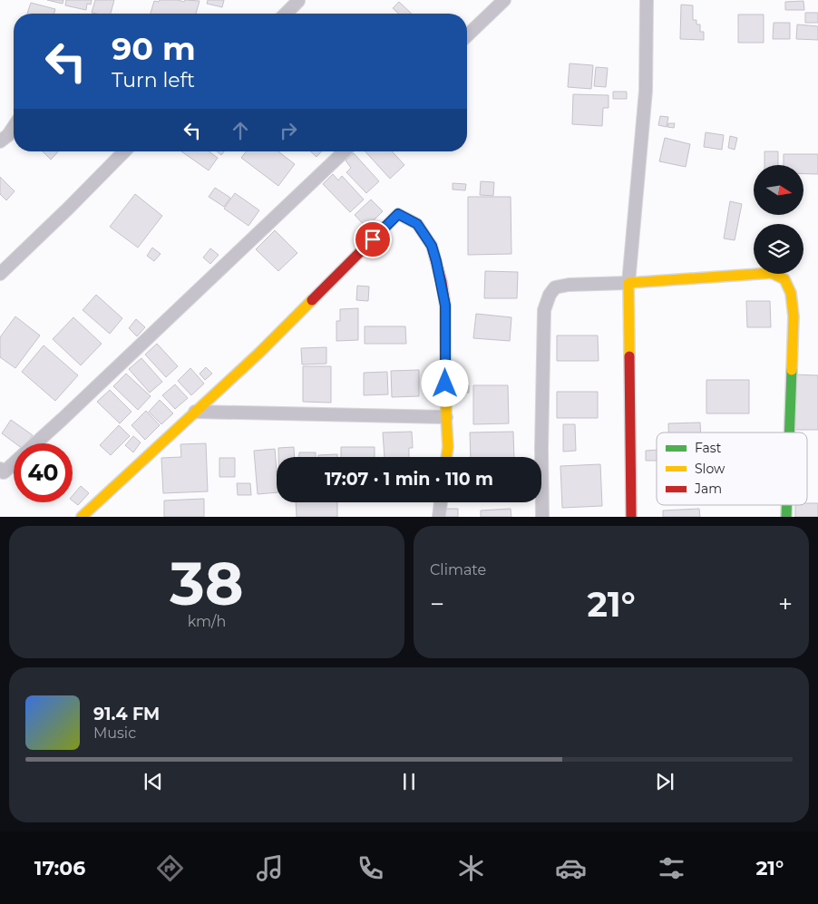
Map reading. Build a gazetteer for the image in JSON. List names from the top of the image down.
{
  "legend": ["Fast", "Slow", "Jam"],
  "north": "right",
  "page": {
    "turn": ["90 m", "Turn left"],
    "limit": "40",
    "trip": "17:07 · 1 min · 110 m",
    "tile": [
      ["38", "km/h"],
      "Climate"
    ],
    "heat": ["−", "21°", "+"],
    "song": ["91.4 FM", "Music"],
    "tabs": ["17:06", "21°"]
  }
}
